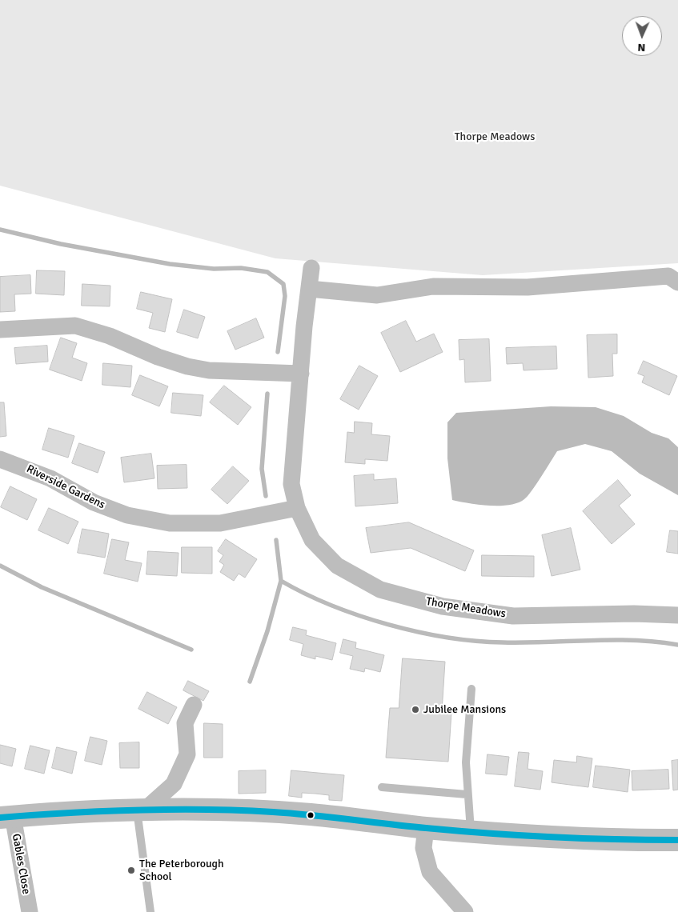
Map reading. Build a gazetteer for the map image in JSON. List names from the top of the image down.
{
  "streets": {
    "street": ["Riverside Gardens", "Thorpe Meadows", "Gables Close"]
  },
  "crossings": [
    ["Riverside Gardens", "Thorpe Meadows"]
  ],
  "parks": ["Thorpe Meadows"],
  "places": ["Jubilee Mansions", "The Peterborough School"],
  "north": "bottom"
}
